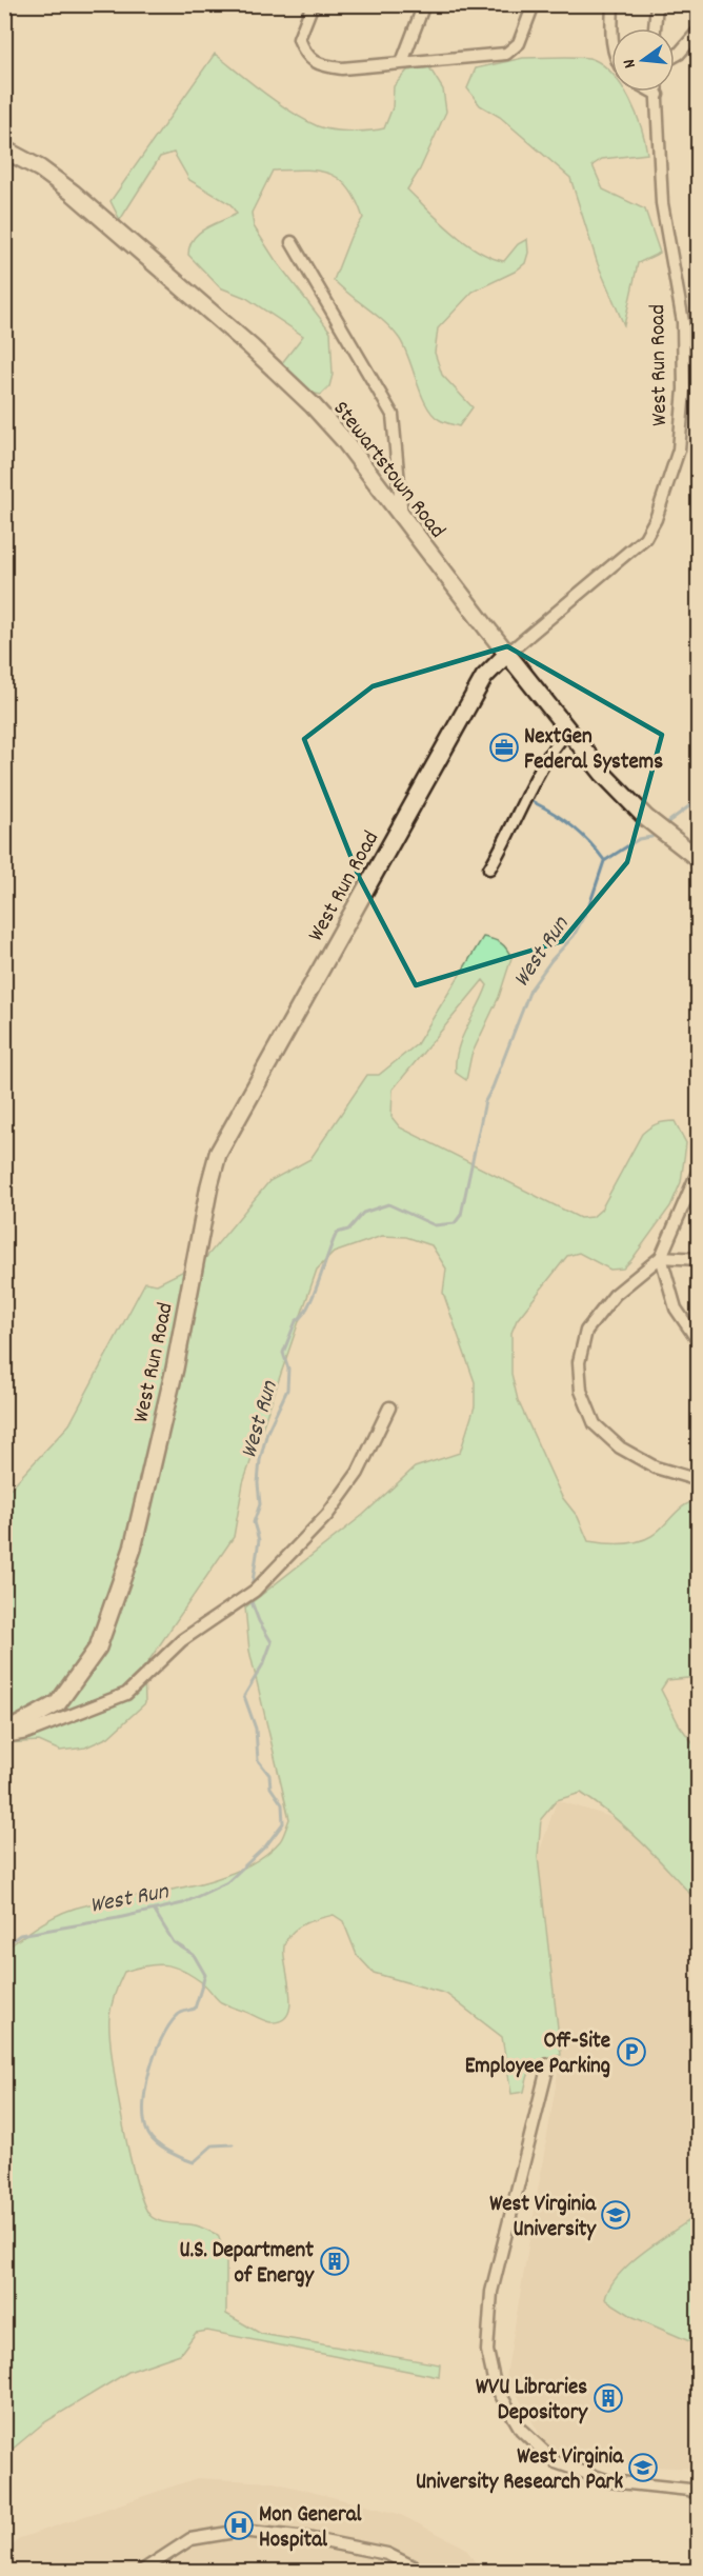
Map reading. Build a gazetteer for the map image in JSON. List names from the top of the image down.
{
  "streets": {
    "street": ["West Run Road", "Stewartstown Road"]
  },
  "crossings": [
    ["West Run Road", "Stewartstown Road"]
  ],
  "water": ["West Run"],
  "places": {
    "office": ["NextGen Federal Systems"],
    "parking": ["Off-Site Employee Parking"],
    "school or university": ["West Virginia University", "West Virginia University Research Park"],
    "building": ["U.S. Department of Energy", "WVU Libraries Depository"],
    "hospital": ["Mon General Hospital"]
  },
  "north": "left"
}
